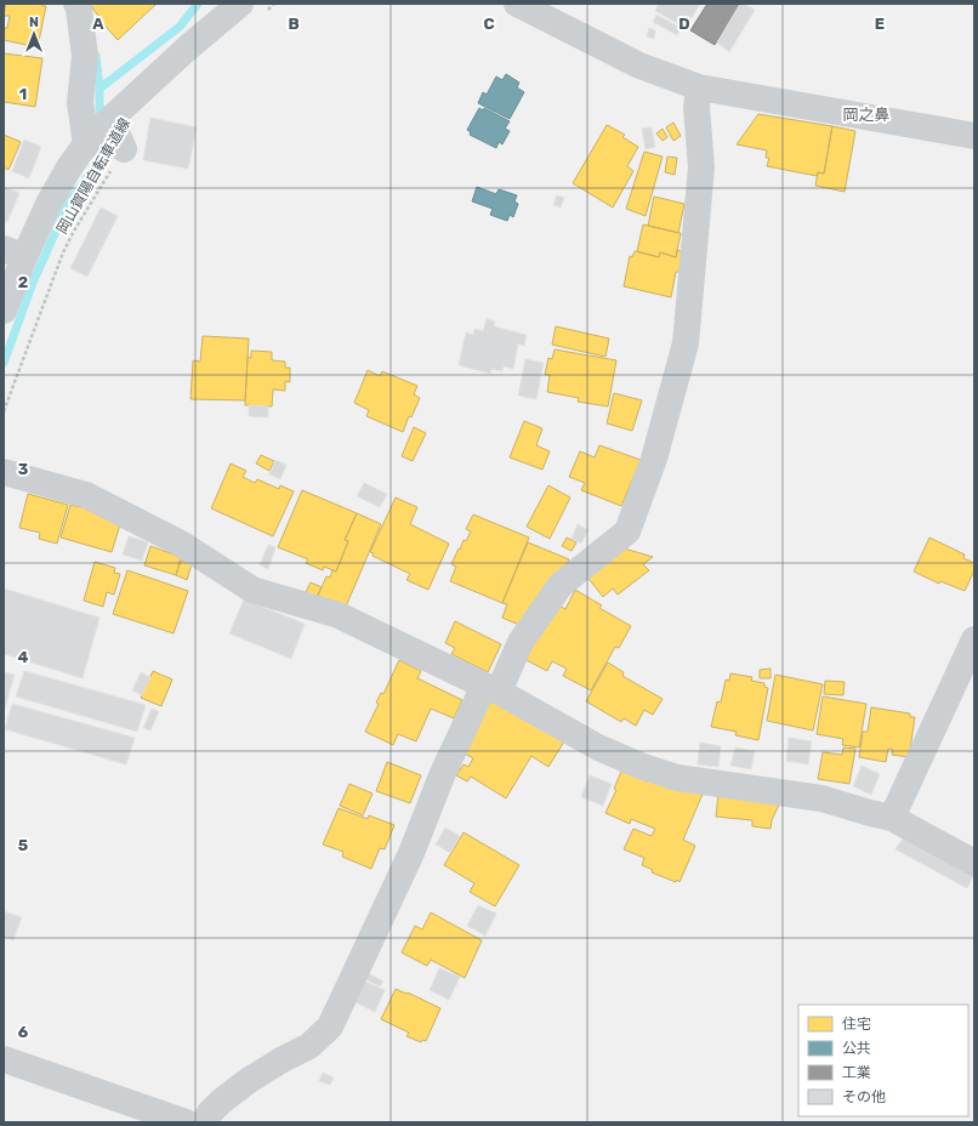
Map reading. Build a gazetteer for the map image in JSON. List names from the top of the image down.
{
  "streets": {
    "path": ["岡山賀陽自転車道線"]
  },
  "districts": ["岡之鼻"],
  "legend": [
    "住宅",
    "公共",
    "工業",
    "その他"
  ],
  "north": "top",
  "grid": {
    "columns": [
      "A",
      "B",
      "C",
      "D",
      "E"
    ],
    "rows": [
      "1",
      "2",
      "3",
      "4",
      "5",
      "6"
    ]
  }
}
